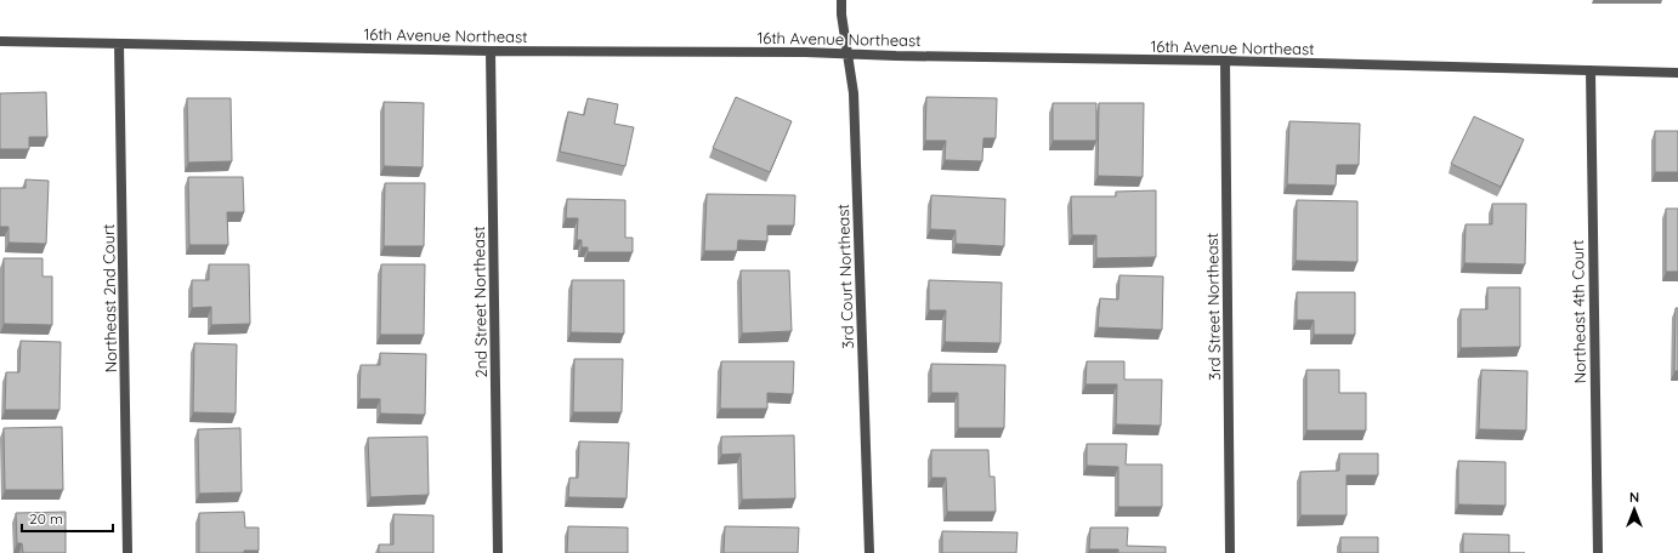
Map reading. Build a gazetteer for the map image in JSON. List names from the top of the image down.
{
  "streets": {
    "street": [
      "16th Avenue Northeast",
      "3rd Court Northeast",
      "Northeast 2nd Court",
      "2nd Street Northeast",
      "3rd Street Northeast",
      "Northeast 4th Court"
    ]
  },
  "crossings": [
    ["16th Avenue Northeast", "3rd Court Northeast"],
    ["16th Avenue Northeast", "Northeast 2nd Court"],
    ["16th Avenue Northeast", "2nd Street Northeast"],
    ["16th Avenue Northeast", "3rd Street Northeast"],
    ["16th Avenue Northeast", "Northeast 4th Court"]
  ],
  "scale_bar": "20 m",
  "north": "top"
}
